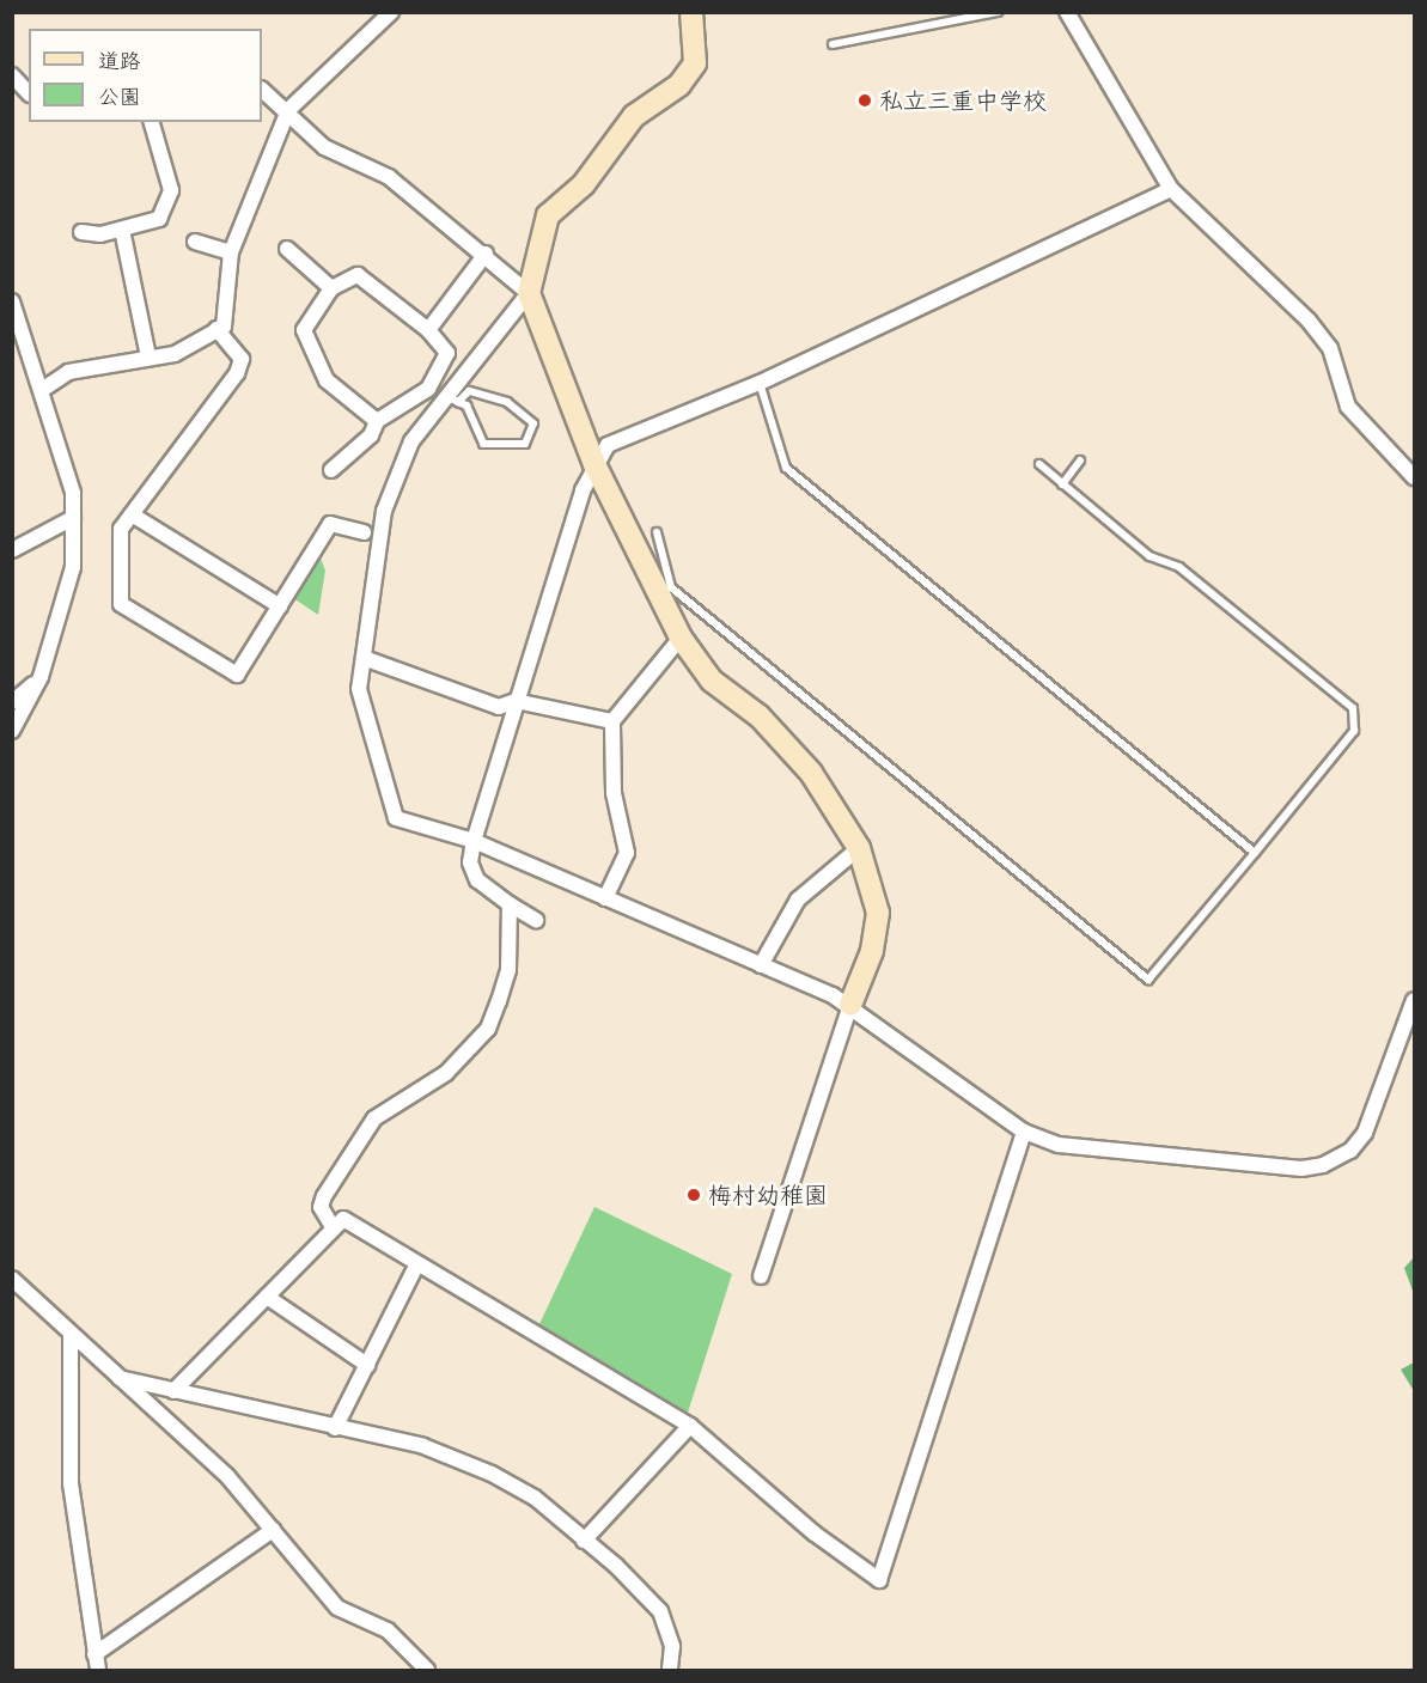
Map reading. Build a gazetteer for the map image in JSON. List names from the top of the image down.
{
  "places": ["私立三重中学校", "梅村幼稚園"],
  "legend": ["道路", "公園"]
}
